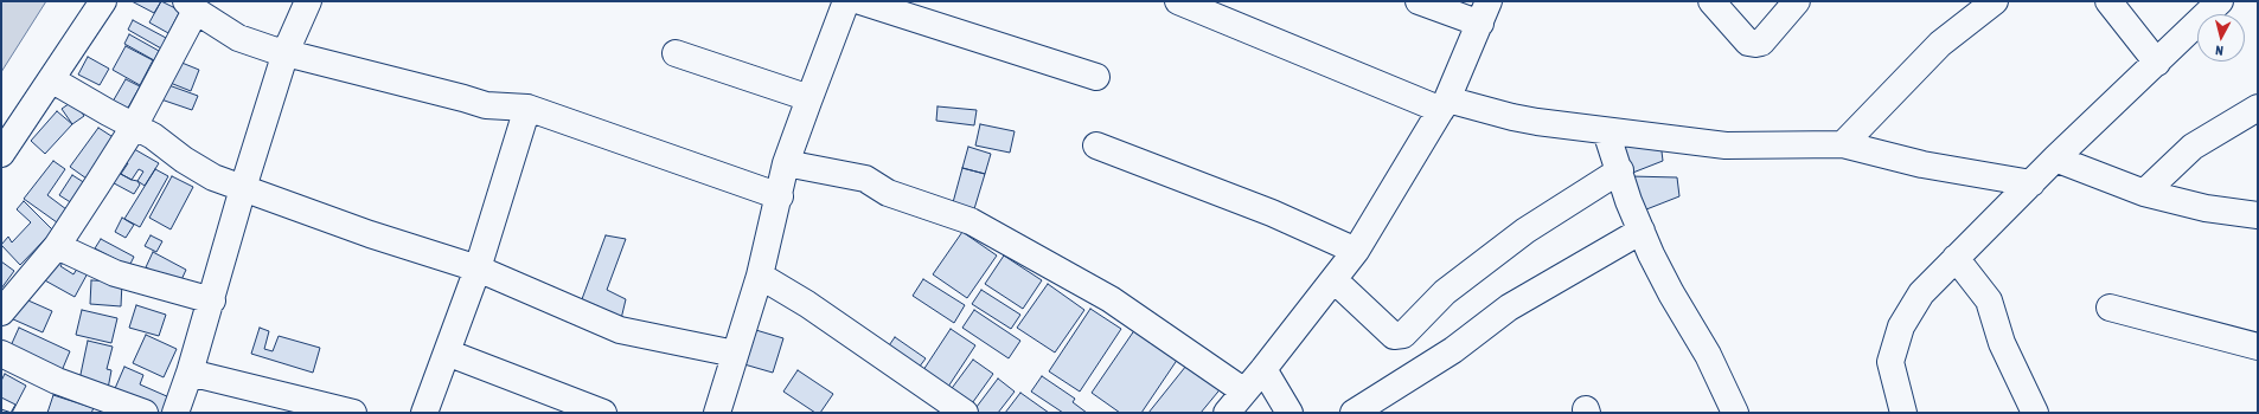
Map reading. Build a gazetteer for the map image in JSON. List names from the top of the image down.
{
  "north": "bottom"
}
